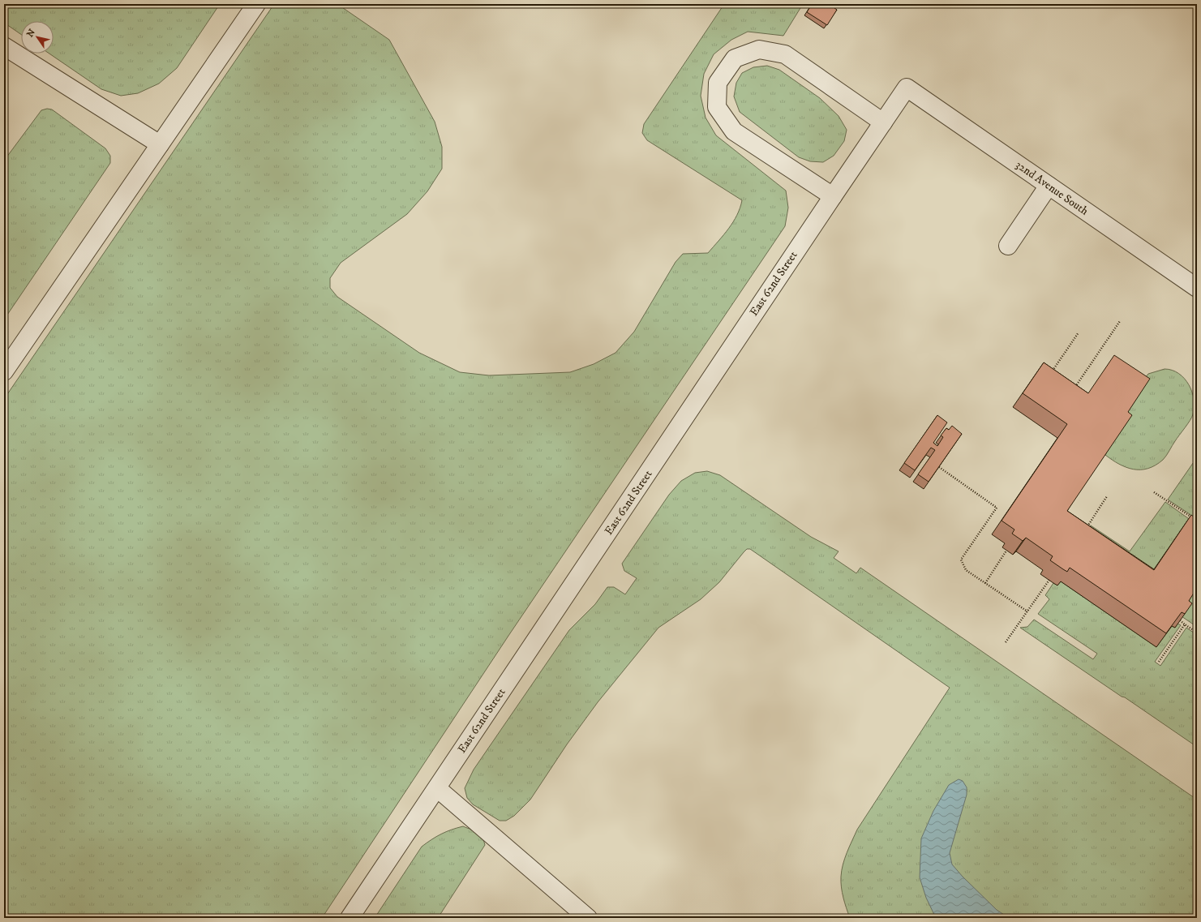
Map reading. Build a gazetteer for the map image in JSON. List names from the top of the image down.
{
  "streets": {
    "street": ["32nd Avenue South", "East 62nd Street"]
  },
  "crossings": [
    ["32nd Avenue South", "East 62nd Street"]
  ],
  "north": "top left"
}
